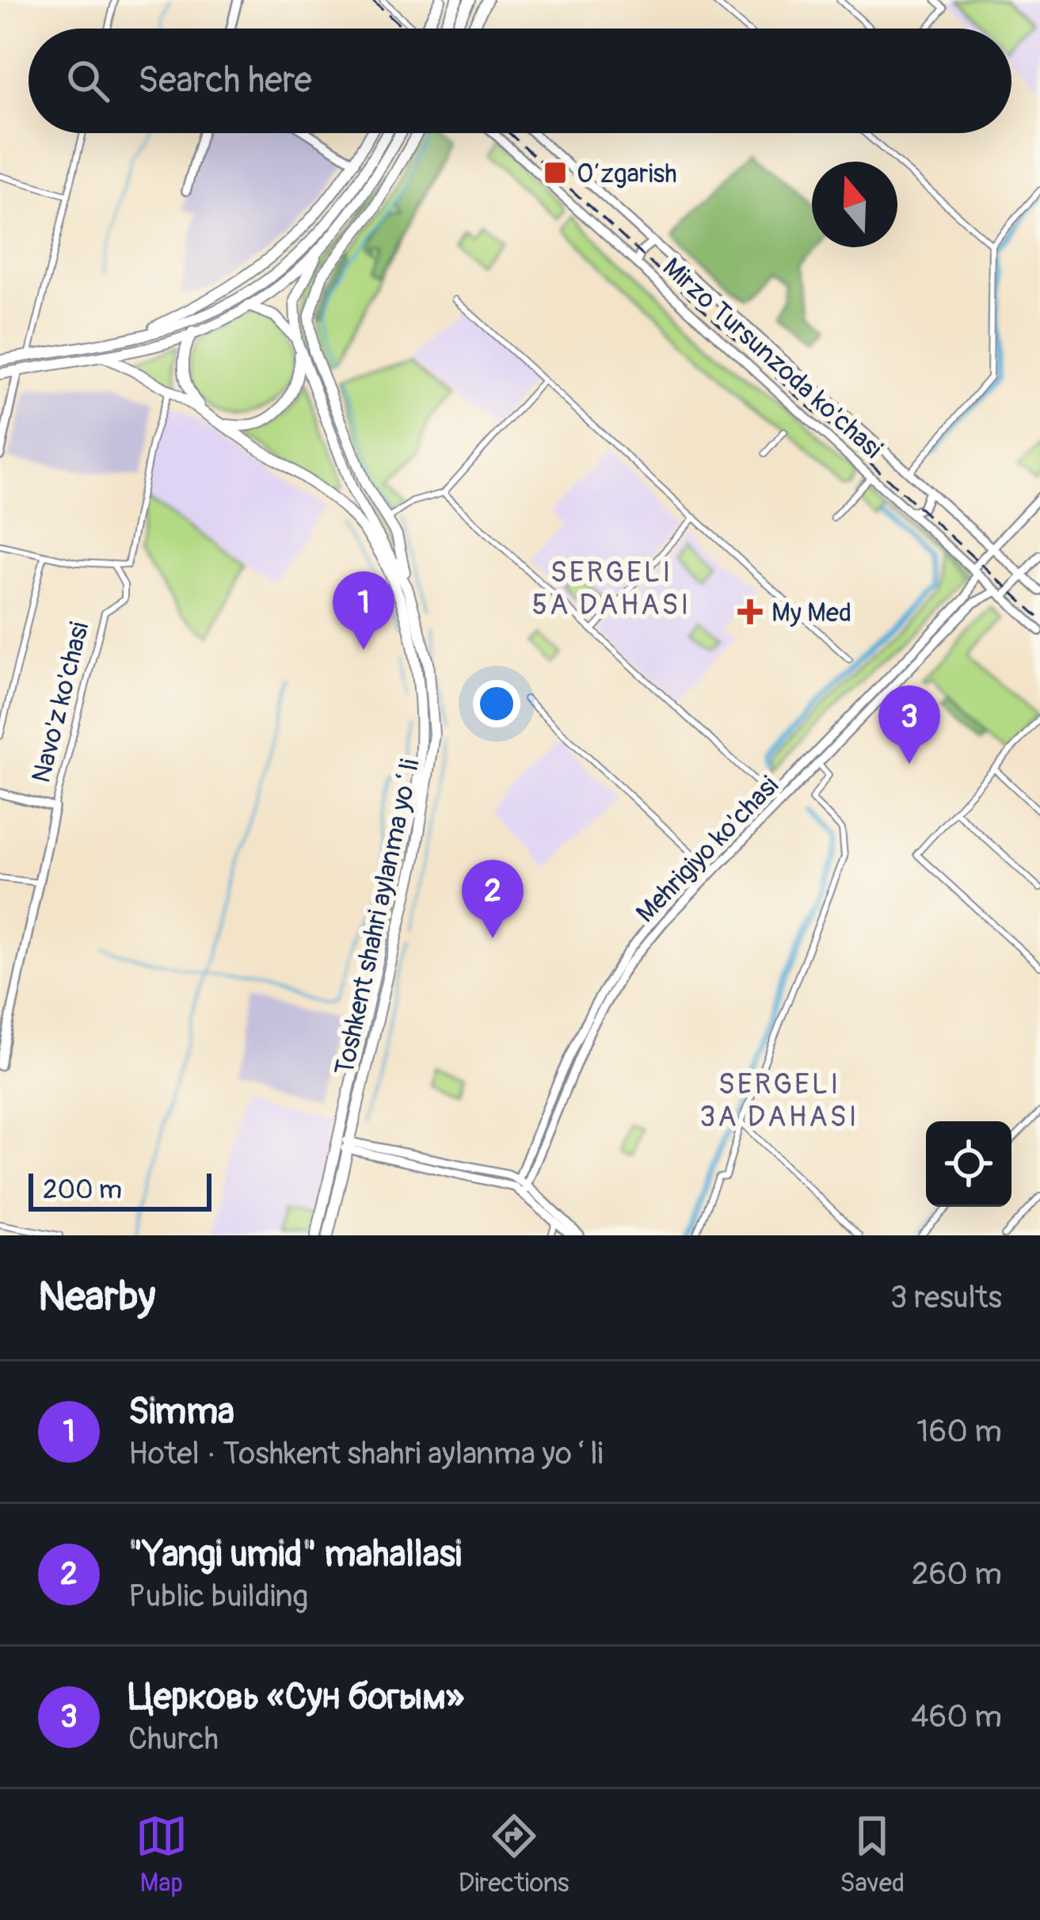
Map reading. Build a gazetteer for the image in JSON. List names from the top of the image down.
{
  "streets": {
    "highway": ["Toshkent shahri aylanma yoʻli"],
    "main road": ["Mirzo Tursunzoda ko'chasi", "Navo'z ko'chasi", "Mehrigiyo ko'chasi"]
  },
  "crossings": [
    ["Mirzo Tursunzoda ko'chasi", "Mehrigiyo ko'chasi"]
  ],
  "districts": ["SERGELI 5A DAHASI", "SERGELI 3A DAHASI"],
  "places": {
    "transit": ["O‘zgarish"],
    "health": ["My Med"]
  },
  "scale_bar": "200 m",
  "north": "top",
  "page": {
    "search": "Search here",
    "pins": ["1", "3", "2"],
    "scale": "200 m",
    "heading": ["Nearby", "3 results"],
    "list": [
      {
        "mark": "1",
        "name": "Simma",
        "note": "Hotel · Toshkent shahri aylanma yoʻli",
        "value": "160 m"
      },
      {
        "mark": "2",
        "name": "\"Yangi umid\" mahallasi",
        "note": "Public building",
        "value": "260 m"
      },
      {
        "mark": "3",
        "name": "Церковь «Сун богым»",
        "note": "Church",
        "value": "460 m"
      }
    ],
    "nav": ["Map", "Directions", "Saved"]
  }
}
